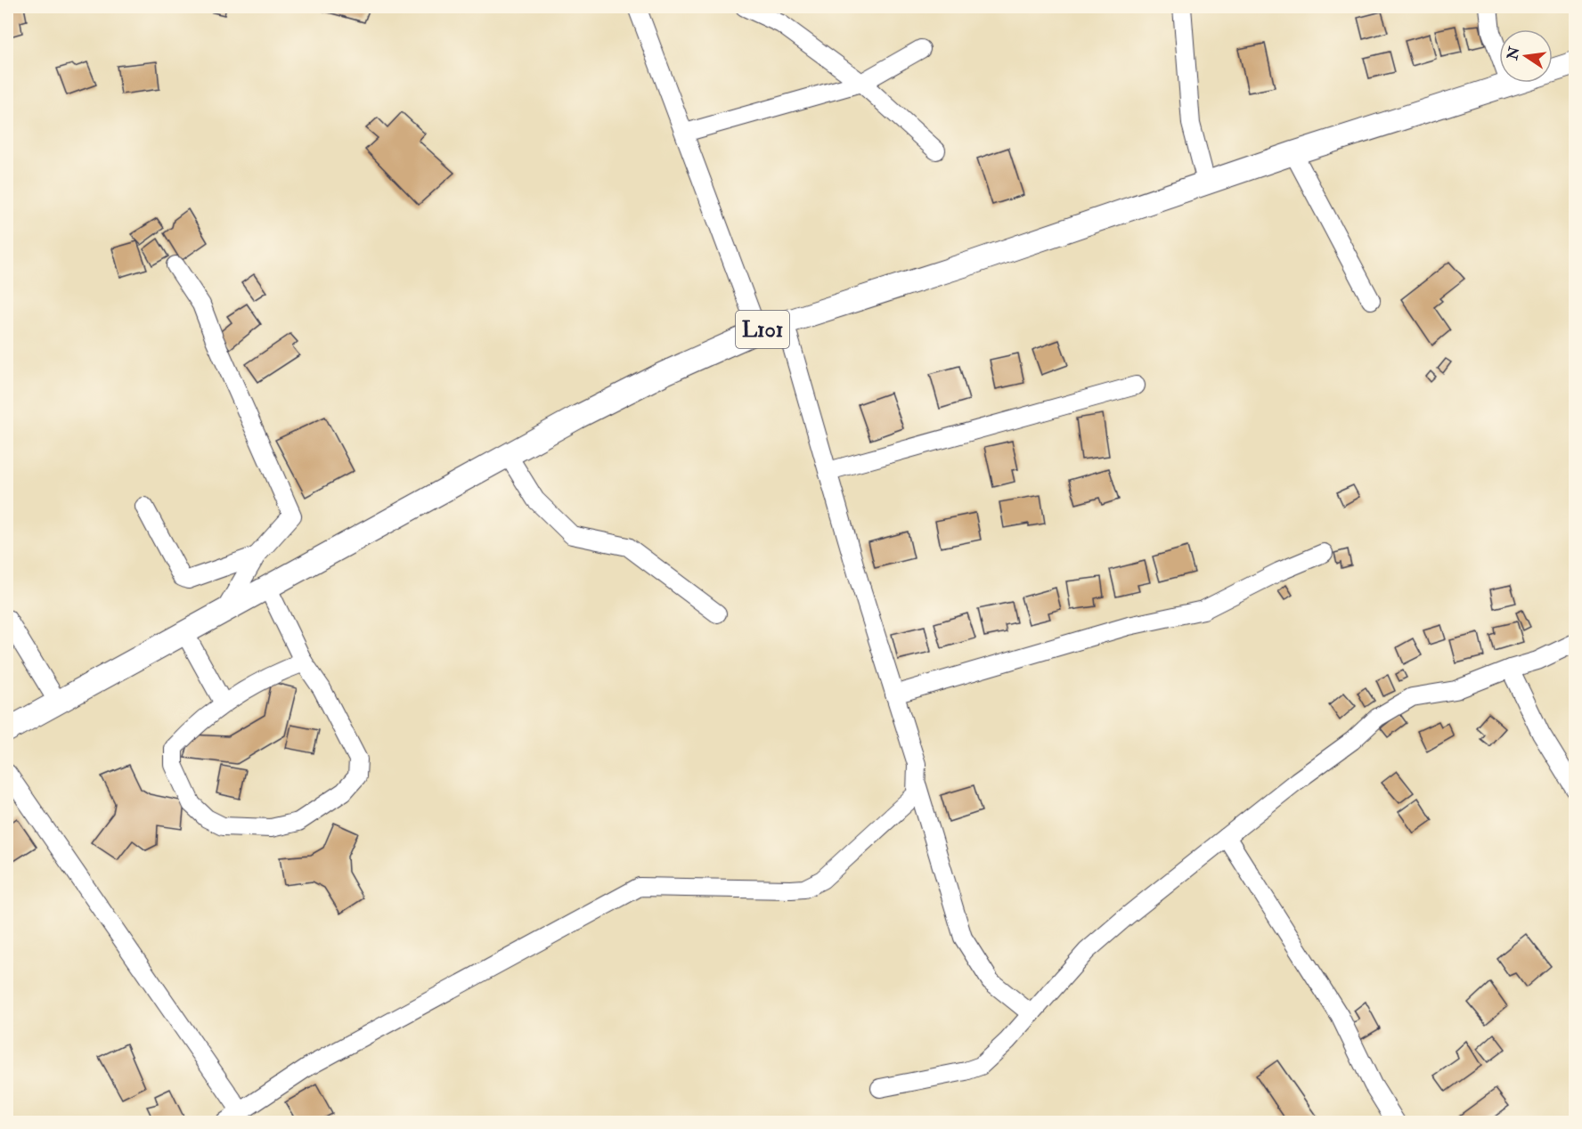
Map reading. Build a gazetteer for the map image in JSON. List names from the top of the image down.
{
  "streets": {
    "main road": ["L101"]
  },
  "north": "left"
}
